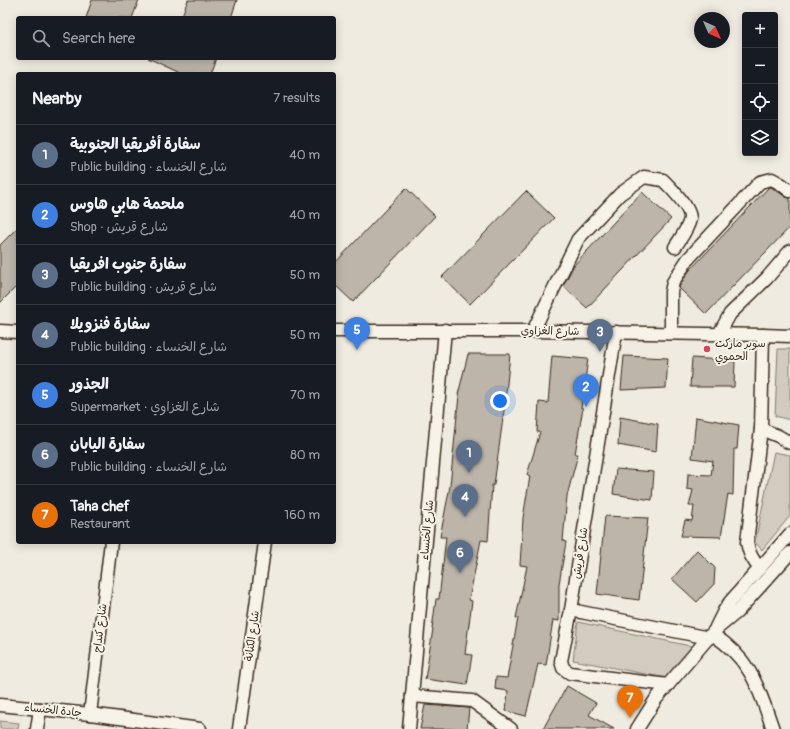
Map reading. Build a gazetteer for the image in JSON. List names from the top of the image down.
{
  "streets": {
    "street": [
      "شارع الغزاوي",
      "شارع الخنساء",
      "شارع قريش",
      "شارع كنداح",
      "شارع الكنانة",
      "جادة الخنساء"
    ]
  },
  "crossings": [
    ["شارع الغزاوي", "شارع الخنساء"],
    ["شارع الغزاوي", "شارع قريش"],
    ["شارع كنداح", "جادة الخنساء"]
  ],
  "places": ["سوبر ماركت الحموي"],
  "north": "bottom right",
  "page": {
    "map_buttons": ["+", "−"],
    "search": "Search here",
    "heading": ["Nearby", "7 results"],
    "list": [
      {
        "mark": "1",
        "name": "سفارة أفريقيا الجنوبية",
        "note": "Public building · شارع الخنساء",
        "value": "40 m"
      },
      {
        "mark": "2",
        "name": "ملحمة هابي هاوس",
        "note": "Shop · شارع قريش",
        "value": "40 m"
      },
      {
        "mark": "3",
        "name": "سفارة جنوب افريقيا",
        "note": "Public building · شارع قريش",
        "value": "50 m"
      },
      {
        "mark": "4",
        "name": "سفارة فنزويلا",
        "note": "Public building · شارع الخنساء",
        "value": "50 m"
      },
      {
        "mark": "5",
        "name": "الجذور",
        "note": "Supermarket · شارع الغزاوي",
        "value": "70 m"
      },
      {
        "mark": "6",
        "name": "سفارة اليابان",
        "note": "Public building · شارع الخنساء",
        "value": "80 m"
      },
      {
        "mark": "7",
        "name": "Taha chef",
        "note": "Restaurant",
        "value": "160 m"
      }
    ],
    "pins": [
      "5",
      "3",
      "2",
      "1",
      "4",
      "6",
      "7"
    ]
  }
}
